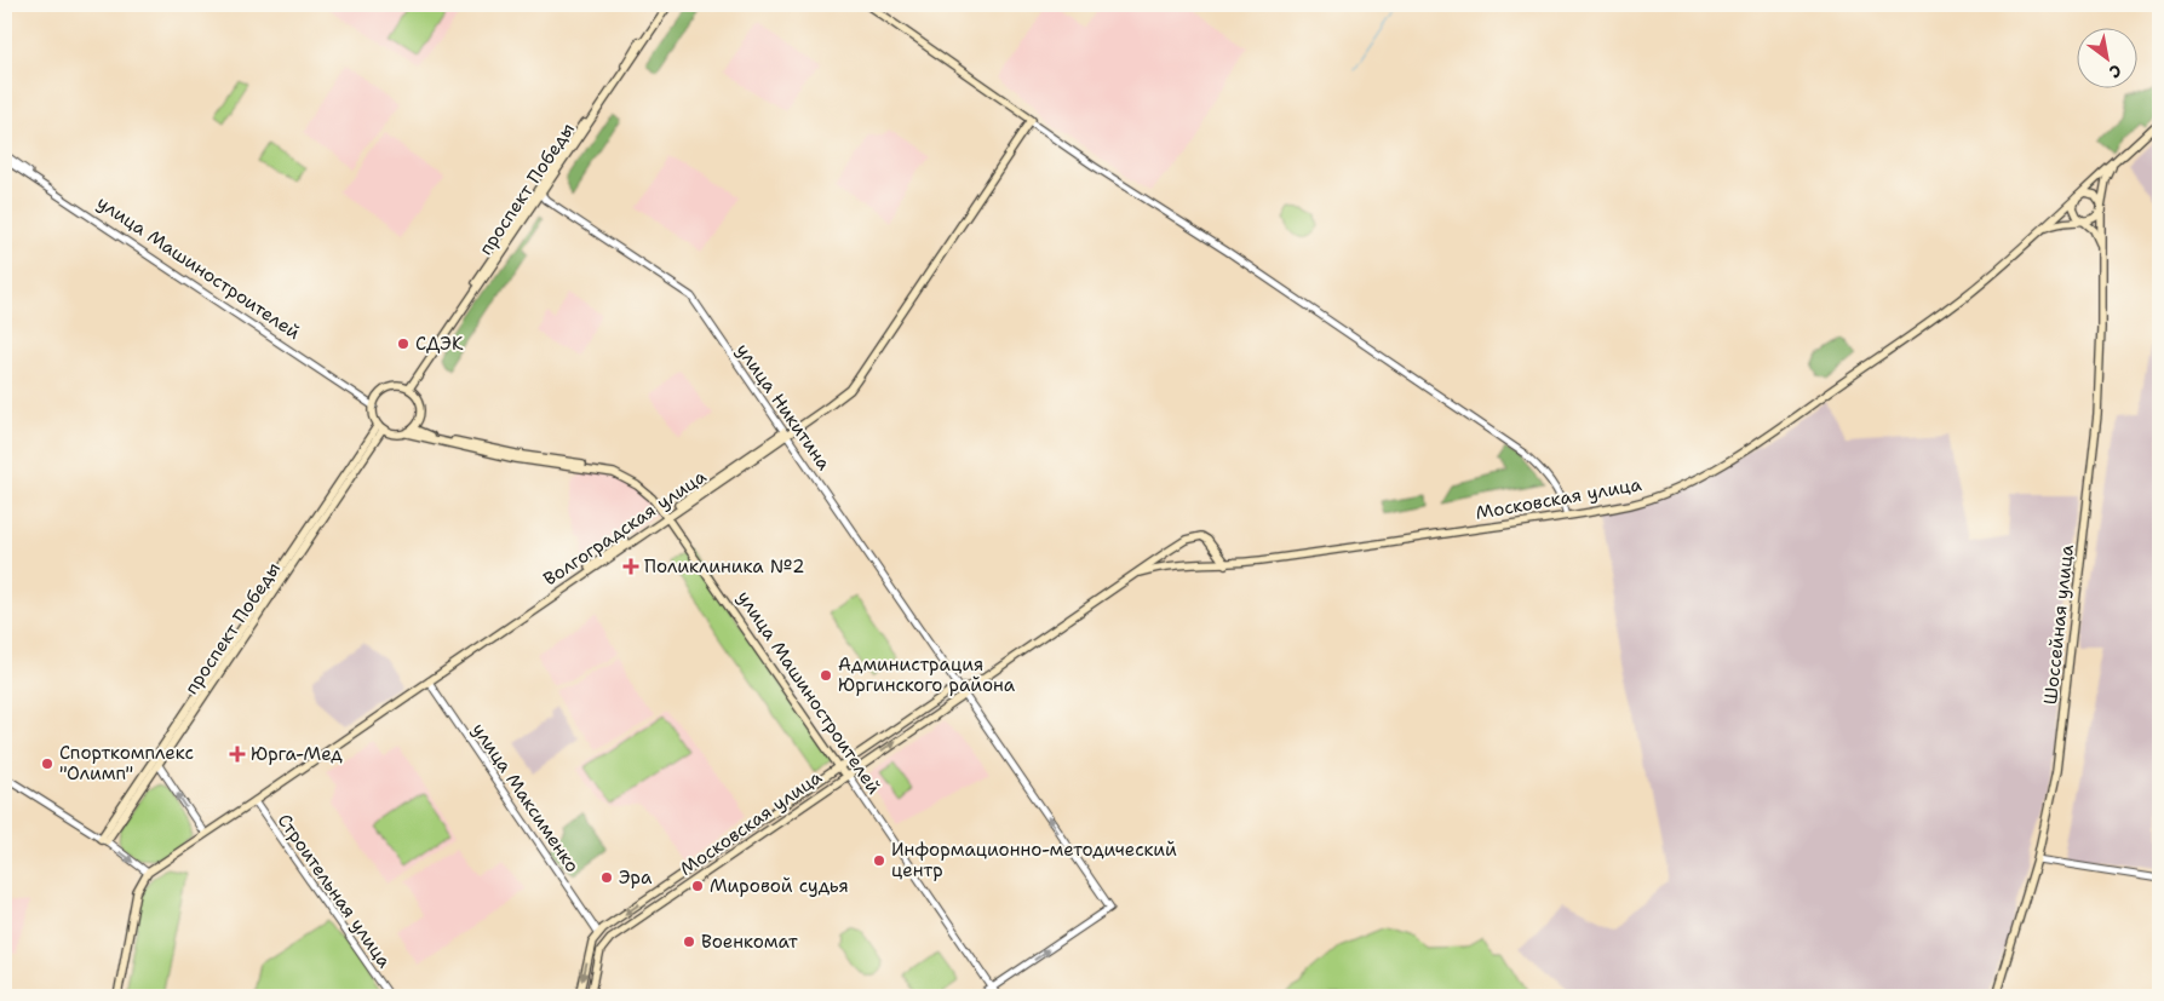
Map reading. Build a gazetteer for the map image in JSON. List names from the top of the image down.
{
  "streets": {
    "main road": [
      "проспект Победы",
      "улица Машиностроителей",
      "Московская улица",
      "Волгоградская улица",
      "Шоссейная улица"
    ],
    "street": ["улица Никитина", "улица Максименко", "Строительная улица"]
  },
  "crossings": [
    ["проспект Победы", "улица Машиностроителей"],
    ["проспект Победы", "улица Никитина"],
    ["улица Машиностроителей", "Московская улица"],
    ["улица Машиностроителей", "Волгоградская улица"],
    ["улица Никитина", "Московская улица"],
    ["улица Никитина", "Волгоградская улица"],
    ["Московская улица", "Шоссейная улица"],
    ["Московская улица", "улица Максименко"],
    ["Волгоградская улица", "улица Максименко"],
    ["Волгоградская улица", "Строительная улица"]
  ],
  "places": {
    "other": [
      "СДЭК",
      "Администрация Юргинского района",
      "Спорткомплекс \"Олимп\"",
      "Информационно-методический центр",
      "Эра",
      "Мировой судья",
      "Военкомат"
    ],
    "health": ["Поликлиника №2", "Юрга-Мед"]
  },
  "north": "bottom right"
}
